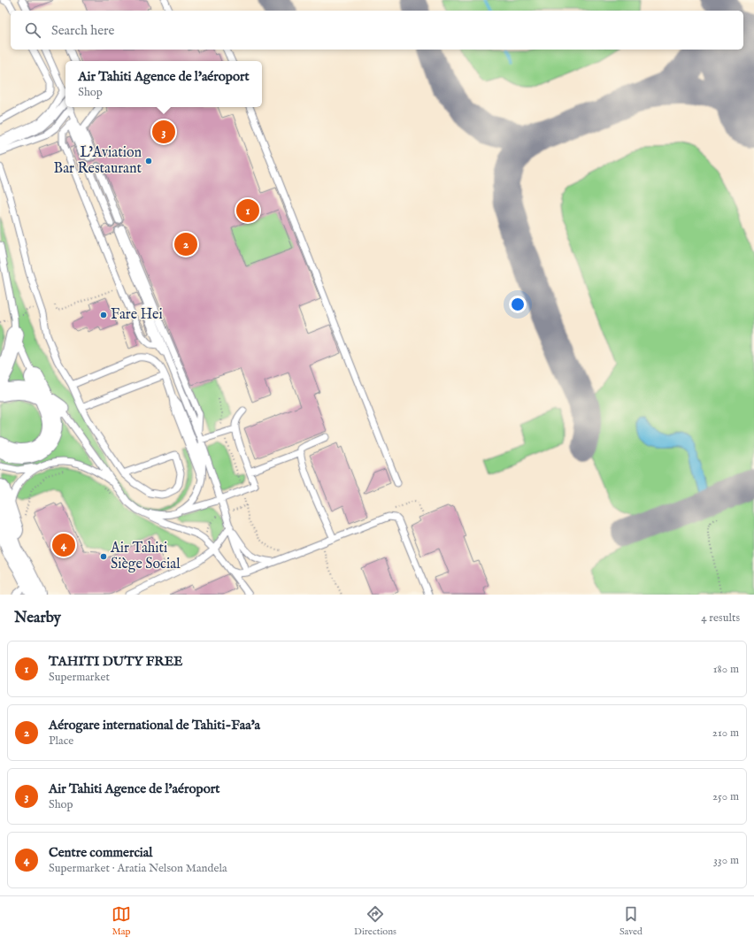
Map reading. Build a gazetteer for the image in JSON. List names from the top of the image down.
{
  "places": ["L’Aviation Bar Restaurant", "Fare Hei", "Air Tahiti Siège Social"],
  "page": {
    "search": "Search here",
    "popup": ["Air Tahiti Agence de l'aéroport", "Shop"],
    "pins": [
      "3",
      "1",
      "2",
      "4"
    ],
    "heading": ["Nearby", "4 results"],
    "list": [
      {
        "mark": "1",
        "name": "TAHITI DUTY FREE",
        "note": "Supermarket",
        "value": "180 m"
      },
      {
        "mark": "2",
        "name": "Aérogare international de Tahiti-Faa'a",
        "note": "Place",
        "value": "210 m"
      },
      {
        "mark": "3",
        "name": "Air Tahiti Agence de l'aéroport",
        "note": "Shop",
        "value": "250 m"
      },
      {
        "mark": "4",
        "name": "Centre commercial",
        "note": "Supermarket · Aratia Nelson Mandela",
        "value": "330 m"
      }
    ],
    "nav": ["Map", "Directions", "Saved"]
  }
}
